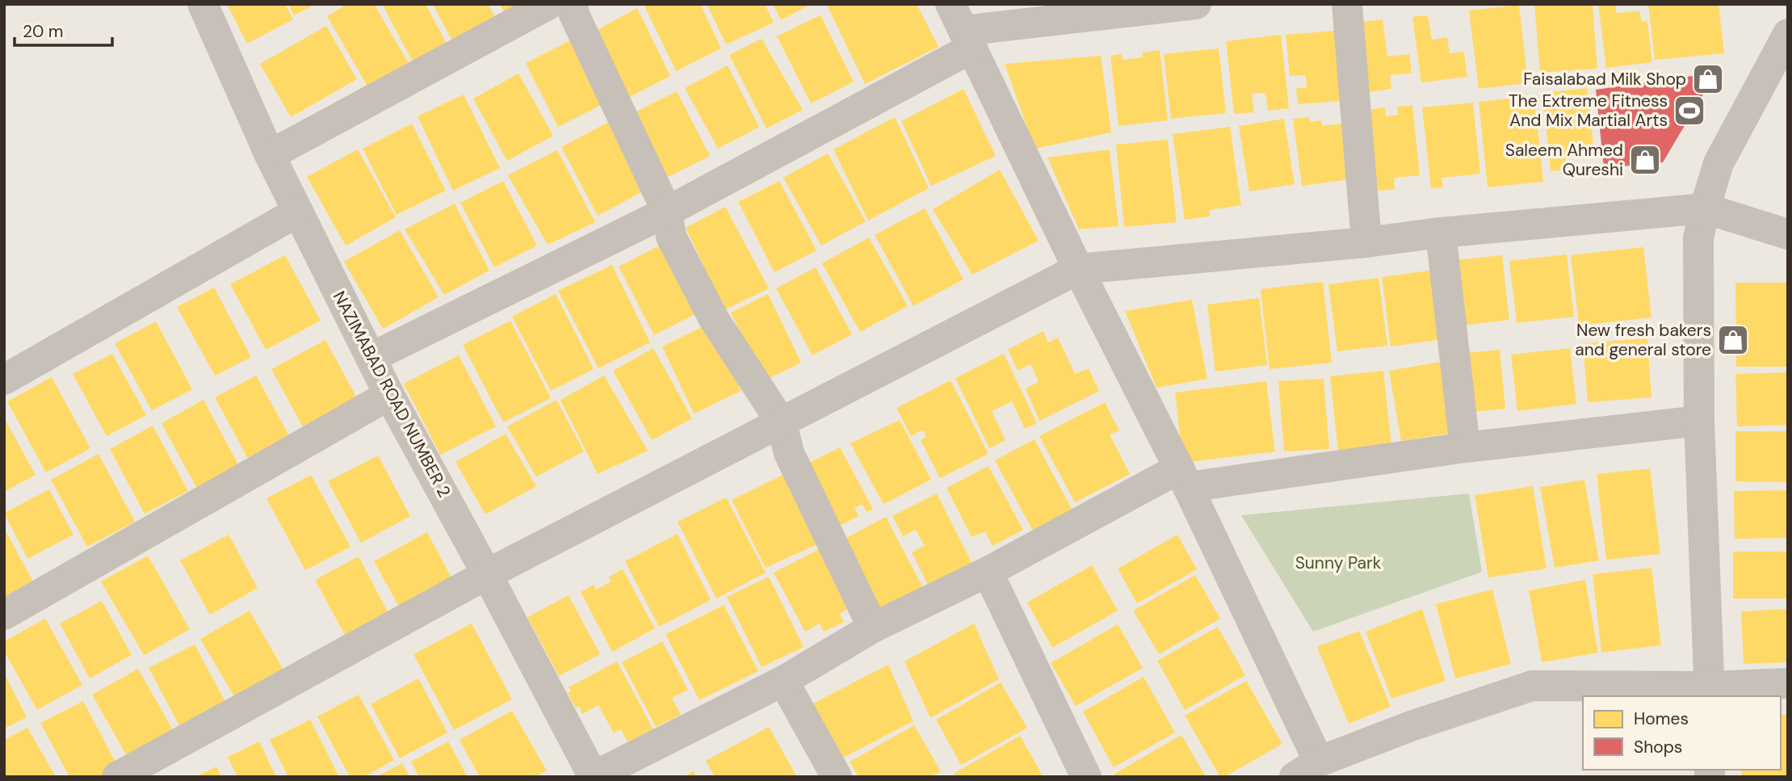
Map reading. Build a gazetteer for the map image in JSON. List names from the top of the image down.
{
  "streets": {
    "street": ["NAZIMABAD ROAD NUMBER 2"]
  },
  "parks": ["Sunny Park"],
  "places": {
    "shop": ["Faisalabad Milk Shop", "Saleem Ahmed Qureshi", "New fresh bakers and general store"],
    "sports": ["The Extreme Fitness And Mix Martial Arts"]
  },
  "legend": ["Homes", "Shops"],
  "scale_bar": "20 m"
}
